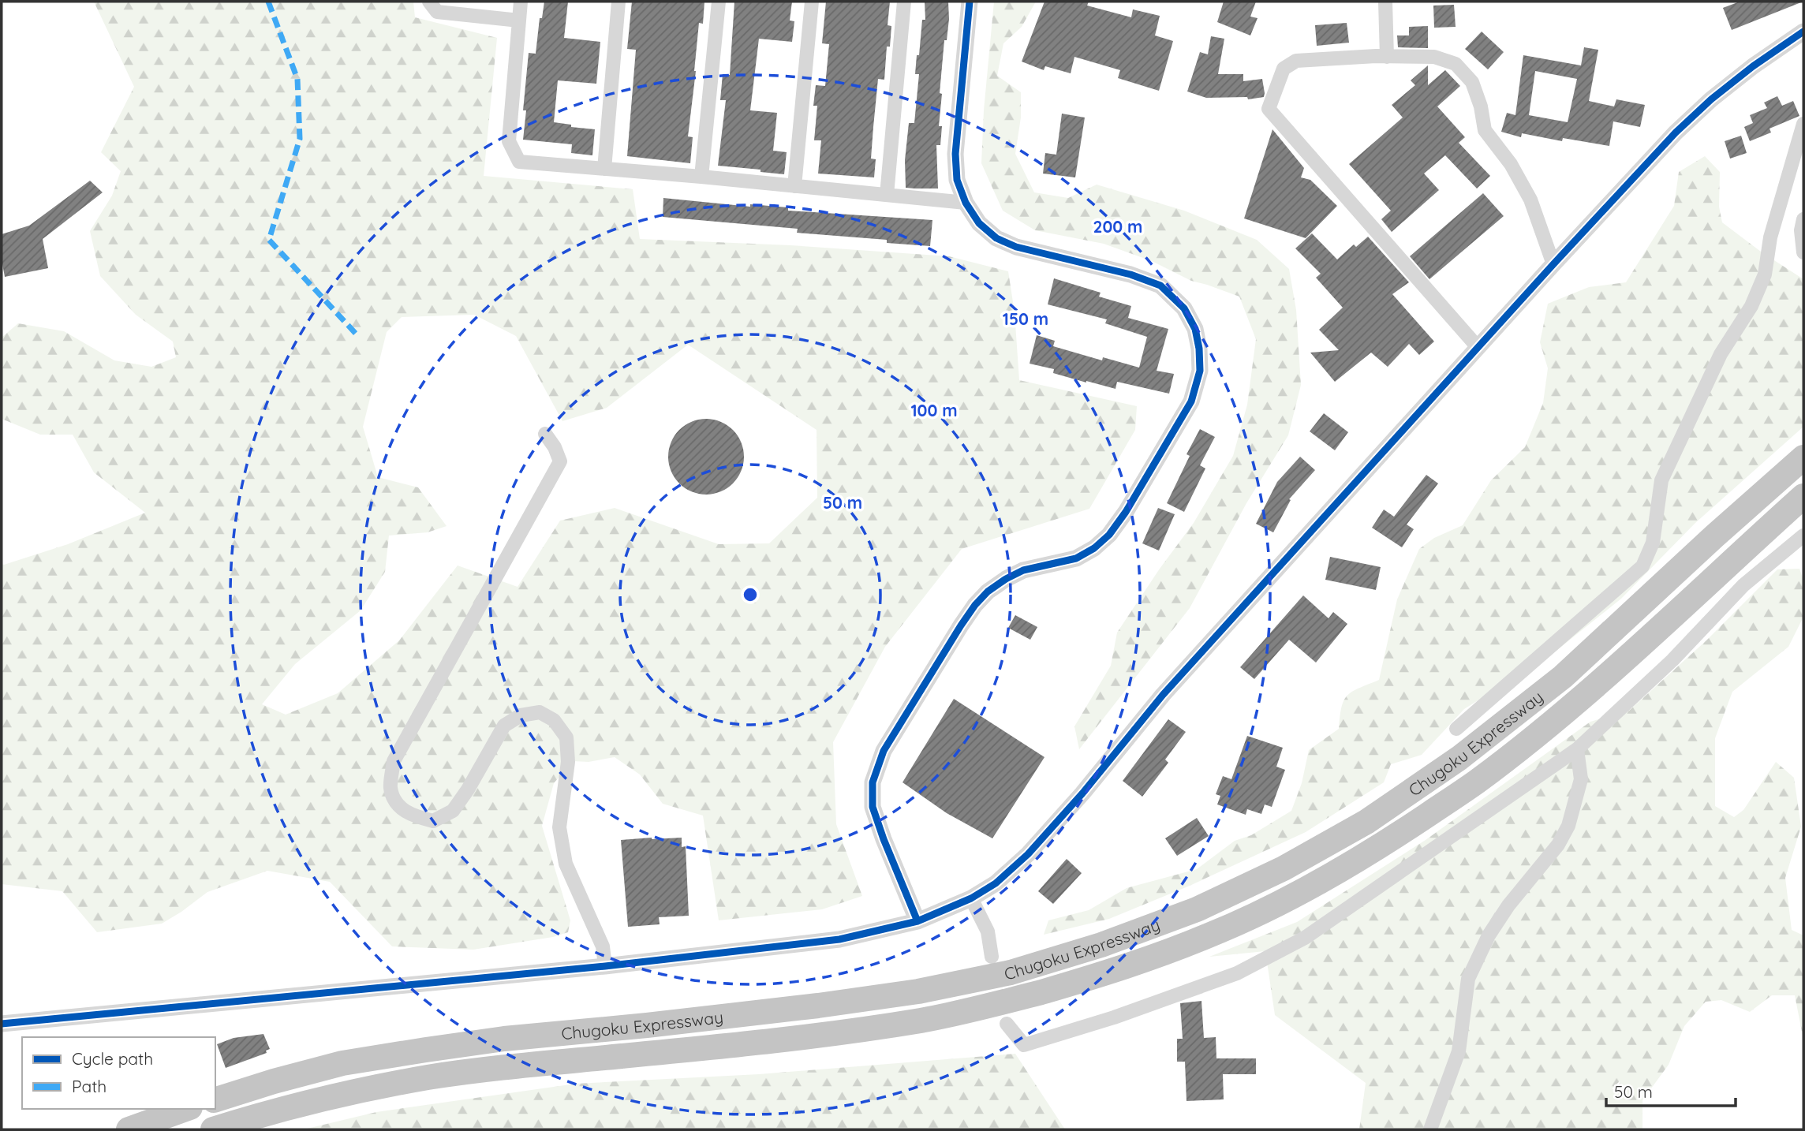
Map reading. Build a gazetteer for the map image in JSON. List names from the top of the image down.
{
  "streets": {
    "highway": ["Chugoku Expressway"]
  },
  "legend": ["Cycle path", "Path"],
  "scale_bar": "50 m",
  "rings": [
    "200 m",
    "150 m",
    "100 m",
    "50 m"
  ]
}
